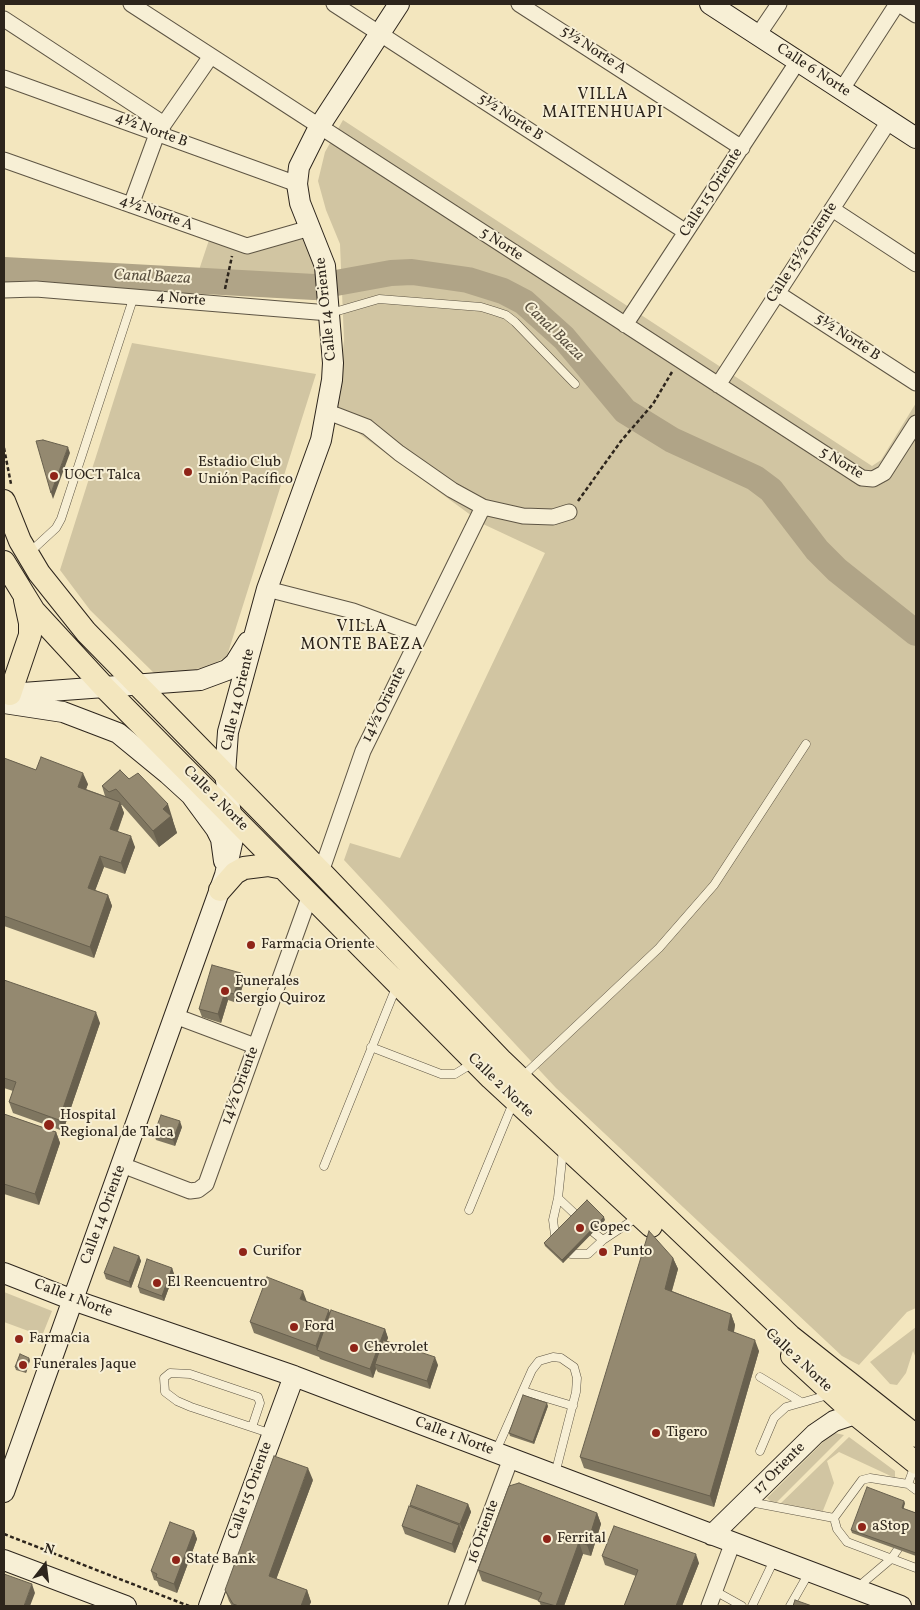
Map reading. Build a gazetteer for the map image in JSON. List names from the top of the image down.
{
  "streets": {
    "main road": ["Calle 2 Norte"],
    "street": [
      "5½ Norte A",
      "Calle 6 Norte",
      "5½ Norte B",
      "4½ Norte B",
      "Calle 15 Oriente",
      "4½ Norte A",
      "5 Norte",
      "Calle 15½ Oriente",
      "4 Norte",
      "Calle 14 Oriente",
      "14½ Oriente",
      "Calle 1 Norte",
      "17 Oriente",
      "16 Oriente"
    ]
  },
  "crossings": [
    ["5½ Norte A", "Calle 15 Oriente"],
    ["Calle 6 Norte", "Calle 15 Oriente"],
    ["Calle 6 Norte", "Calle 15½ Oriente"],
    ["5½ Norte B", "Calle 15 Oriente"],
    ["5½ Norte B", "Calle 15½ Oriente"],
    ["5½ Norte B", "Calle 14 Oriente"],
    ["4½ Norte B", "Calle 14 Oriente"],
    ["Calle 15 Oriente", "5 Norte"],
    ["Calle 15 Oriente", "Calle 1 Norte"],
    ["4½ Norte A", "Calle 14 Oriente"],
    ["5 Norte", "Calle 15½ Oriente"],
    ["5 Norte", "Calle 14 Oriente"],
    ["4 Norte", "Calle 14 Oriente"],
    ["Calle 14 Oriente", "14½ Oriente"],
    ["Calle 14 Oriente", "Calle 2 Norte"],
    ["Calle 14 Oriente", "Calle 1 Norte"],
    ["14½ Oriente", "Calle 2 Norte"],
    ["Calle 2 Norte", "17 Oriente"],
    ["Calle 1 Norte", "17 Oriente"],
    ["Calle 1 Norte", "16 Oriente"]
  ],
  "districts": ["VILLA MAITENHUAPI", "VILLA MONTE BAEZA"],
  "water": ["Canal Baeza"],
  "places": [
    "Estadio Club Unión Pacífico",
    "UOCT Talca",
    "Farmacia Oriente",
    "Funerales Sergio Quiroz",
    "Hospital Regional de Talca",
    "Copec",
    "Curifor",
    "Punto",
    "El Reencuentro",
    "Ford",
    "Farmacia",
    "Chevrolet",
    "Funerales Jaque",
    "Tigero",
    "aStop",
    "Ferrital",
    "State Bank"
  ],
  "north": "top"
}
